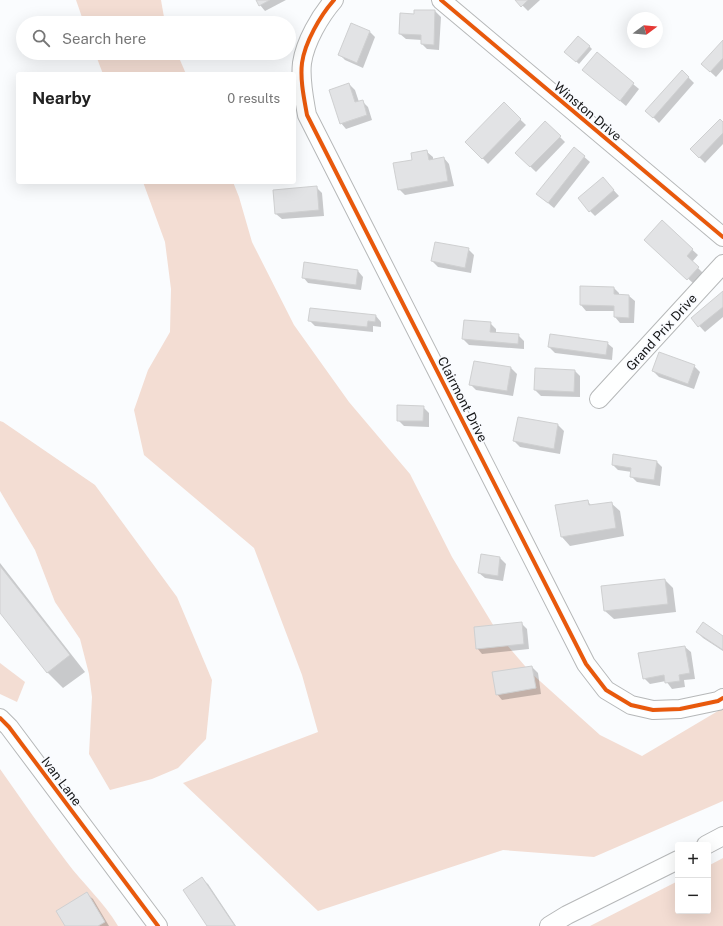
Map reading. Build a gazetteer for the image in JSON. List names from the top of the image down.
{
  "streets": {
    "street": [
      "Winston Drive",
      "Grand Prix Drive",
      "Clairmont Drive",
      "Ivan Lane"
    ]
  },
  "north": "right",
  "page": {
    "search": "Search here",
    "heading": ["Nearby", "0 results"],
    "map_buttons": ["+", "−"]
  }
}
